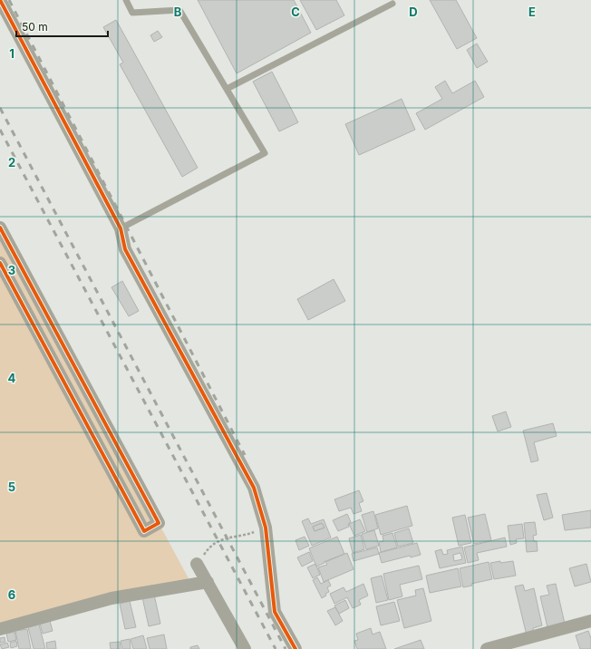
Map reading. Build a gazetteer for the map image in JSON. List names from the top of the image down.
{
  "scale_bar": "50 m",
  "grid": {
    "columns": [
      "B",
      "C",
      "D",
      "E"
    ],
    "rows": [
      "1",
      "2",
      "3",
      "4",
      "5",
      "6"
    ]
  }
}
